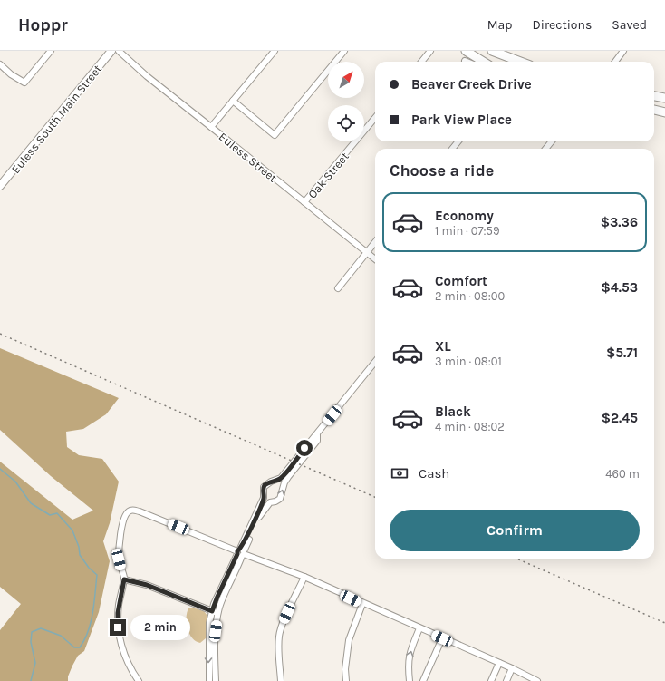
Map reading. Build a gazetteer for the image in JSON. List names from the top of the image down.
{
  "streets": {
    "street": ["Euless South Main Street", "Euless Street", "Oak Street"]
  },
  "crossings": [
    ["Euless Street", "Oak Street"]
  ],
  "north": "top right",
  "page": {
    "header": "Hoppr",
    "nav": ["Map", "Directions", "Saved"],
    "banner": ["Beaver Creek Drive", "Park View Place"],
    "heading": "Choose a ride",
    "list": [
      {
        "name": "Economy",
        "note": "1 min · 07:59",
        "value": "$3.36"
      },
      {
        "name": "Comfort",
        "note": "2 min · 08:00",
        "value": "$4.53"
      },
      {
        "name": "XL",
        "note": "3 min · 08:01",
        "value": "$5.71"
      },
      {
        "name": "Black",
        "note": "4 min · 08:02",
        "value": "$2.45"
      }
    ],
    "pay": ["Cash", "460 m"],
    "buttons": "Confirm",
    "bubble": "2 min"
  }
}
